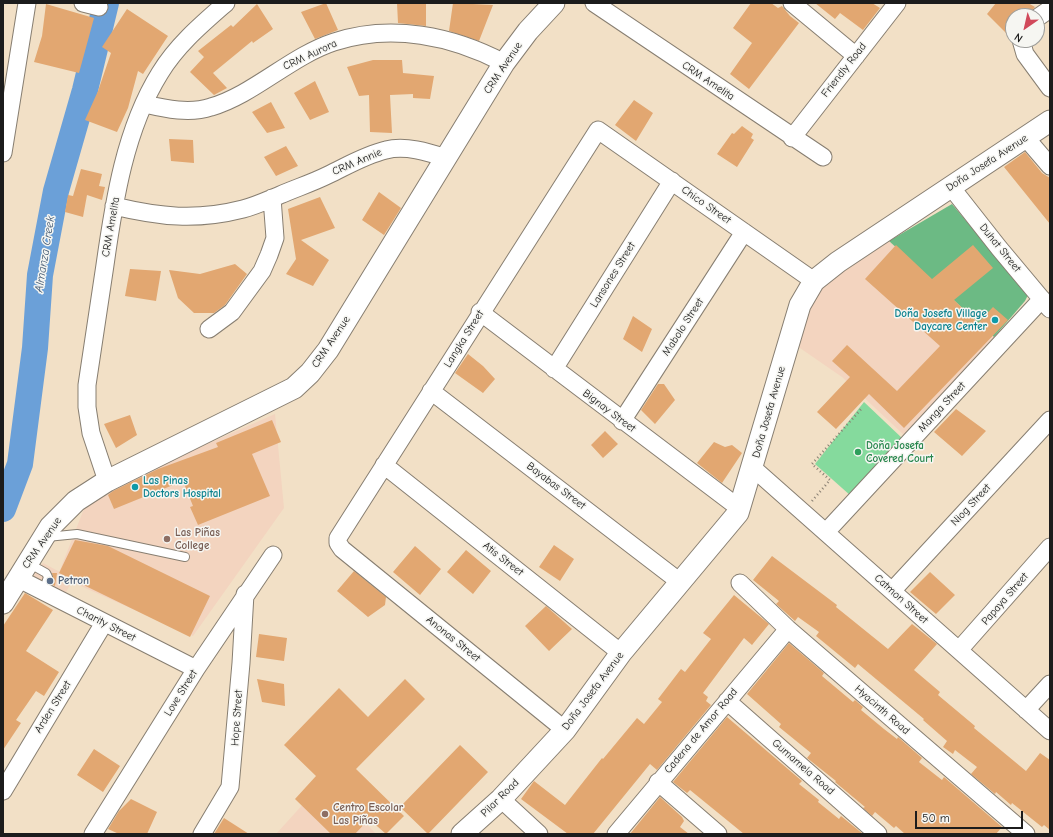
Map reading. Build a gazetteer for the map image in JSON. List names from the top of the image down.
{
  "streets": {
    "street": [
      "CRM Aurora",
      "CRM Avenue",
      "Friendly Road",
      "CRM Amelita",
      "CRM Annie",
      "Doña Josefa Avenue",
      "Chico Street",
      "Duhat Street",
      "Lansones Street",
      "Mabolo Street",
      "Langka Street",
      "Manga Street",
      "Bignay Street",
      "Bayabas Street",
      "Niog Street",
      "Atis Street",
      "Catmon Street",
      "Papaya Street",
      "Charity Street",
      "Anonas Street",
      "Love Street",
      "Arden Street",
      "Hyacinth Road",
      "Hope Street",
      "Cadena de Amor Road",
      "Gumamela Road",
      "Pilar Road"
    ]
  },
  "crossings": [
    ["CRM Aurora", "CRM Avenue"],
    ["CRM Aurora", "CRM Amelita"],
    ["CRM Avenue", "CRM Amelita"],
    ["CRM Avenue", "CRM Annie"],
    ["CRM Avenue", "Charity Street"],
    ["Friendly Road", "CRM Amelita"],
    ["CRM Amelita", "CRM Annie"],
    ["Doña Josefa Avenue", "Chico Street"],
    ["Doña Josefa Avenue", "Duhat Street"],
    ["Doña Josefa Avenue", "Bignay Street"],
    ["Doña Josefa Avenue", "Bayabas Street"],
    ["Doña Josefa Avenue", "Atis Street"],
    ["Doña Josefa Avenue", "Catmon Street"],
    ["Doña Josefa Avenue", "Anonas Street"],
    ["Doña Josefa Avenue", "Pilar Road"],
    ["Chico Street", "Lansones Street"],
    ["Chico Street", "Mabolo Street"],
    ["Chico Street", "Langka Street"],
    ["Duhat Street", "Manga Street"],
    ["Lansones Street", "Bignay Street"],
    ["Mabolo Street", "Bignay Street"],
    ["Langka Street", "Bignay Street"],
    ["Langka Street", "Bayabas Street"],
    ["Langka Street", "Atis Street"],
    ["Langka Street", "Anonas Street"],
    ["Manga Street", "Catmon Street"],
    ["Niog Street", "Catmon Street"],
    ["Catmon Street", "Papaya Street"],
    ["Charity Street", "Love Street"],
    ["Charity Street", "Arden Street"],
    ["Love Street", "Hope Street"],
    ["Hyacinth Road", "Cadena de Amor Road"],
    ["Cadena de Amor Road", "Gumamela Road"]
  ],
  "water": ["Almanza Creek"],
  "places": [
    "Doña Josefa Village Daycare Center",
    "Doña Josefa Covered Court",
    "Las Pinas Doctors Hospital",
    "Las Piñas College",
    "Petron",
    "Centro Escolar Las Piñas"
  ],
  "scale_bar": "50 m",
  "north": "bottom left"
}
